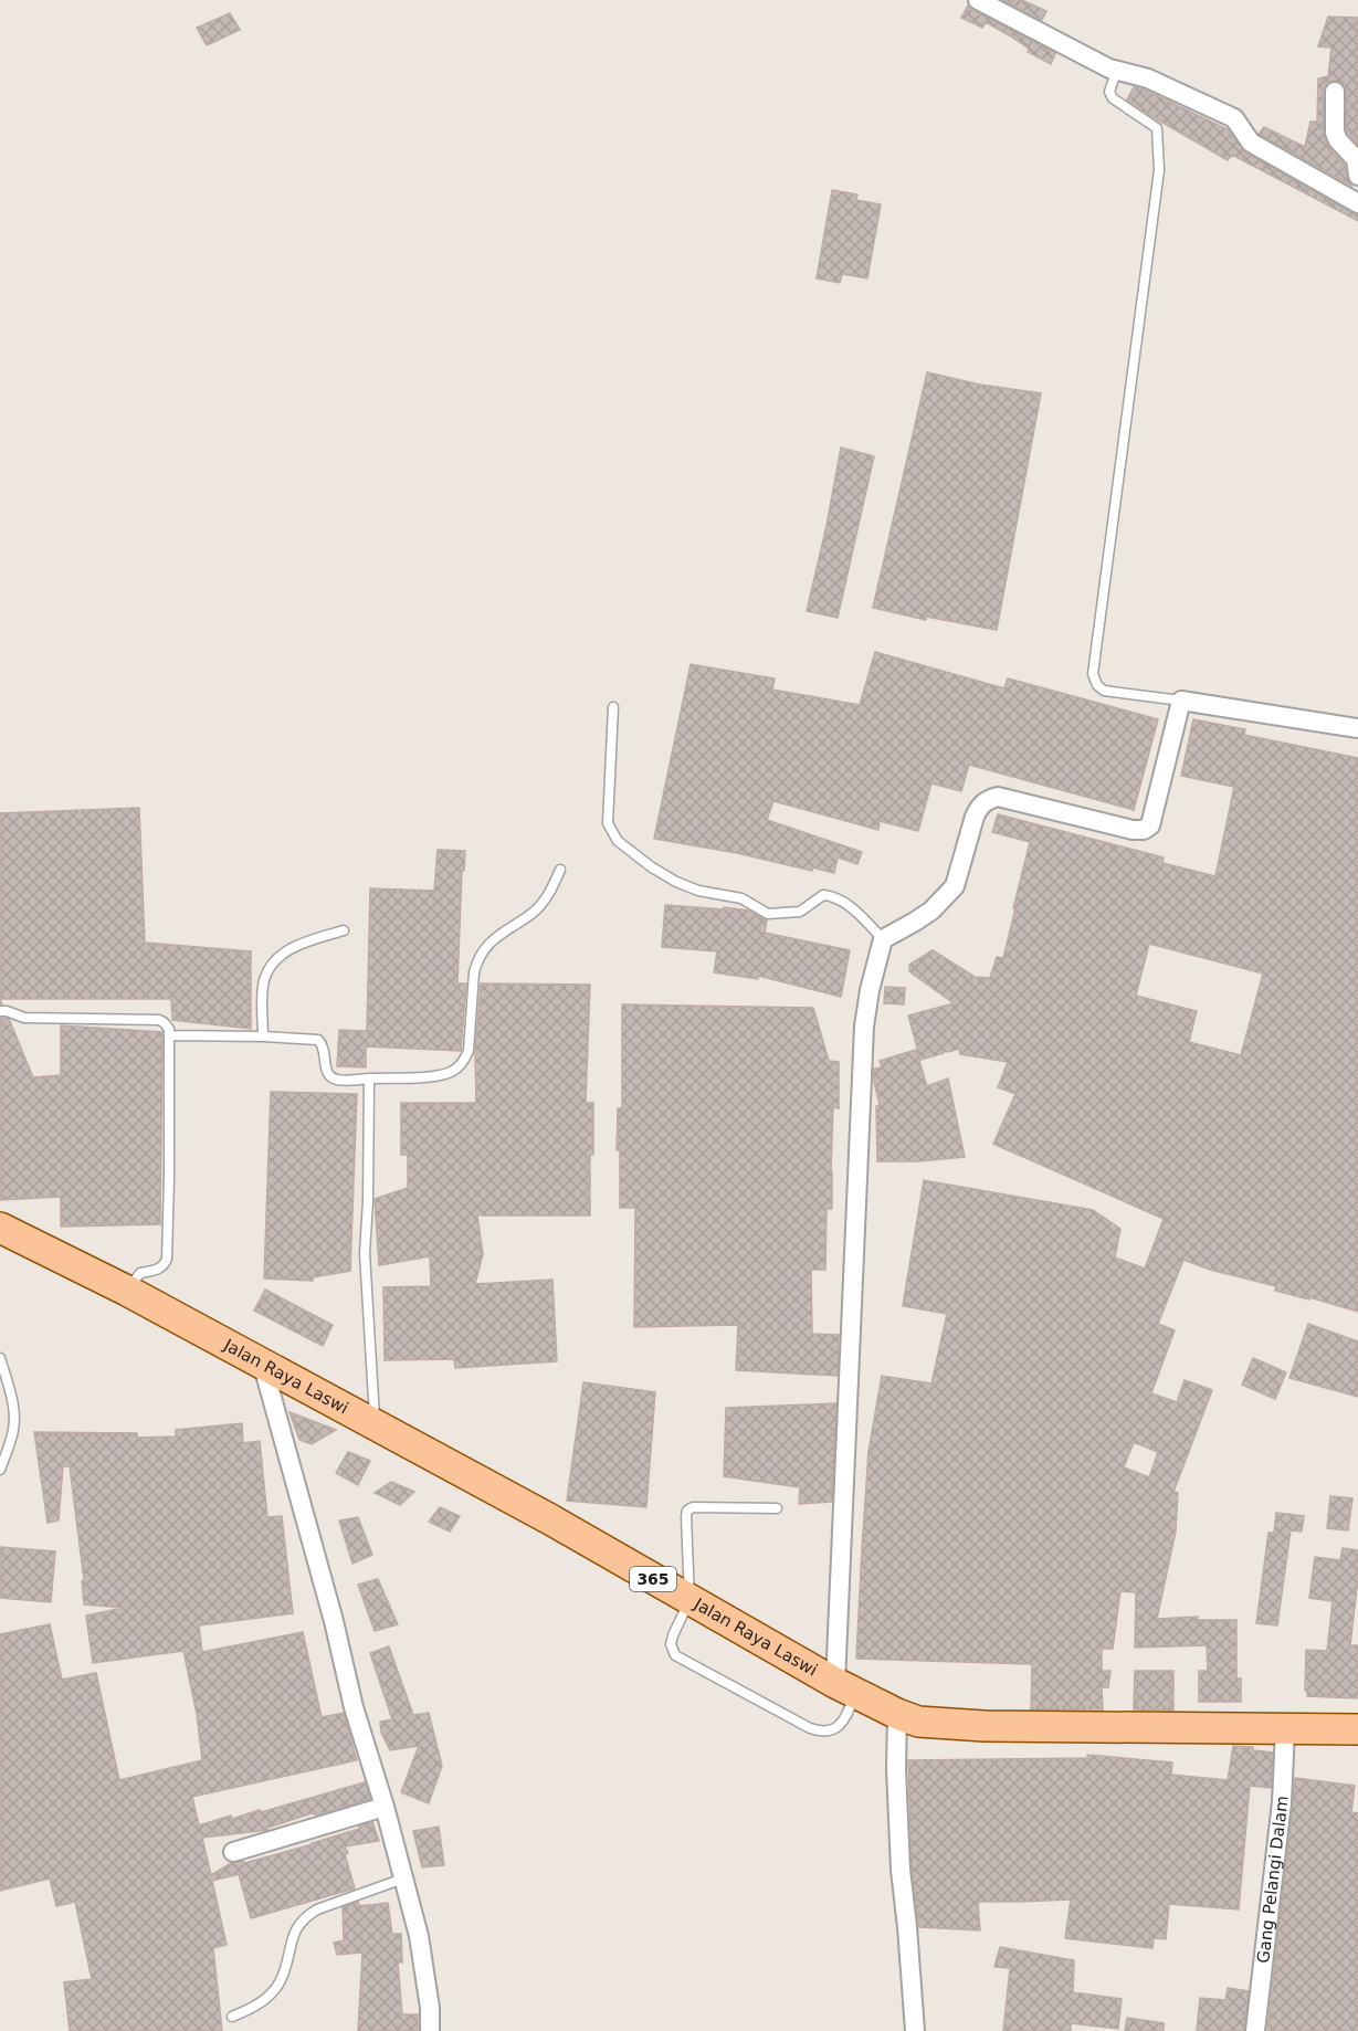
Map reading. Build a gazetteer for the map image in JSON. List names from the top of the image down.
{
  "streets": {
    "main road": ["Jalan Raya Laswi", "365"],
    "street": ["Gang Pelangi Dalam"]
  },
  "crossings": [
    ["Jalan Raya Laswi", "Gang Pelangi Dalam"]
  ]
}
